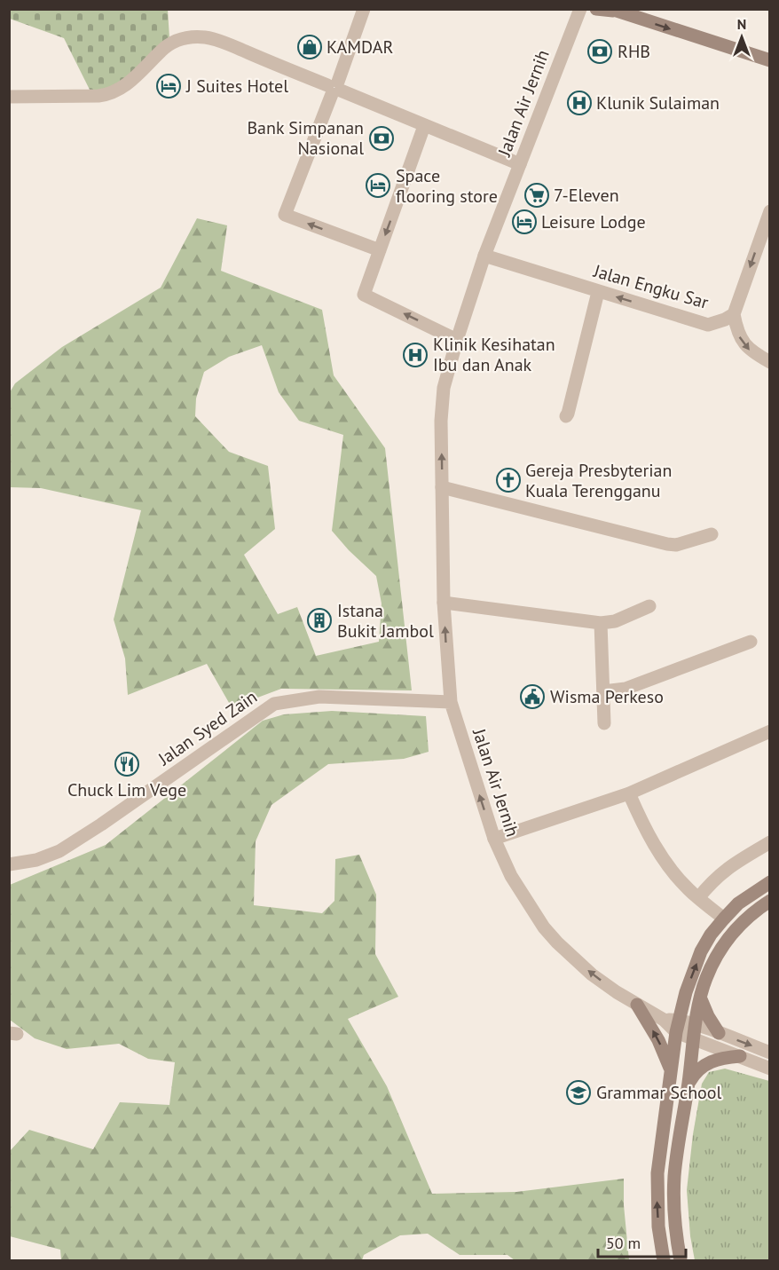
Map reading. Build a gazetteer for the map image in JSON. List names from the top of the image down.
{
  "streets": {
    "street": ["Jalan Air Jernih", "Jalan Engku Sar", "Jalan Syed Zain"]
  },
  "crossings": [
    ["Jalan Air Jernih", "Jalan Engku Sar"],
    ["Jalan Air Jernih", "Jalan Syed Zain"]
  ],
  "one_way": ["Jalan Air Jernih", "Jalan Engku Sar"],
  "places": {
    "shop": ["KAMDAR"],
    "bank": ["RHB", "Bank Simpanan Nasional"],
    "hotel": ["J Suites Hotel", "Space flooring store", "Leisure Lodge"],
    "hospital": ["Klunik Sulaiman", "Klinik Kesihatan Ibu dan Anak"],
    "supermarket": ["7-Eleven"],
    "church": ["Gereja Presbyterian Kuala Terengganu"],
    "building": ["Istana Bukit Jambol"],
    "public building": ["Wisma Perkeso"],
    "restaurant": ["Chuck Lim Vege"],
    "school or university": ["Grammar School"]
  },
  "scale_bar": "50 m",
  "north": "top"
}
